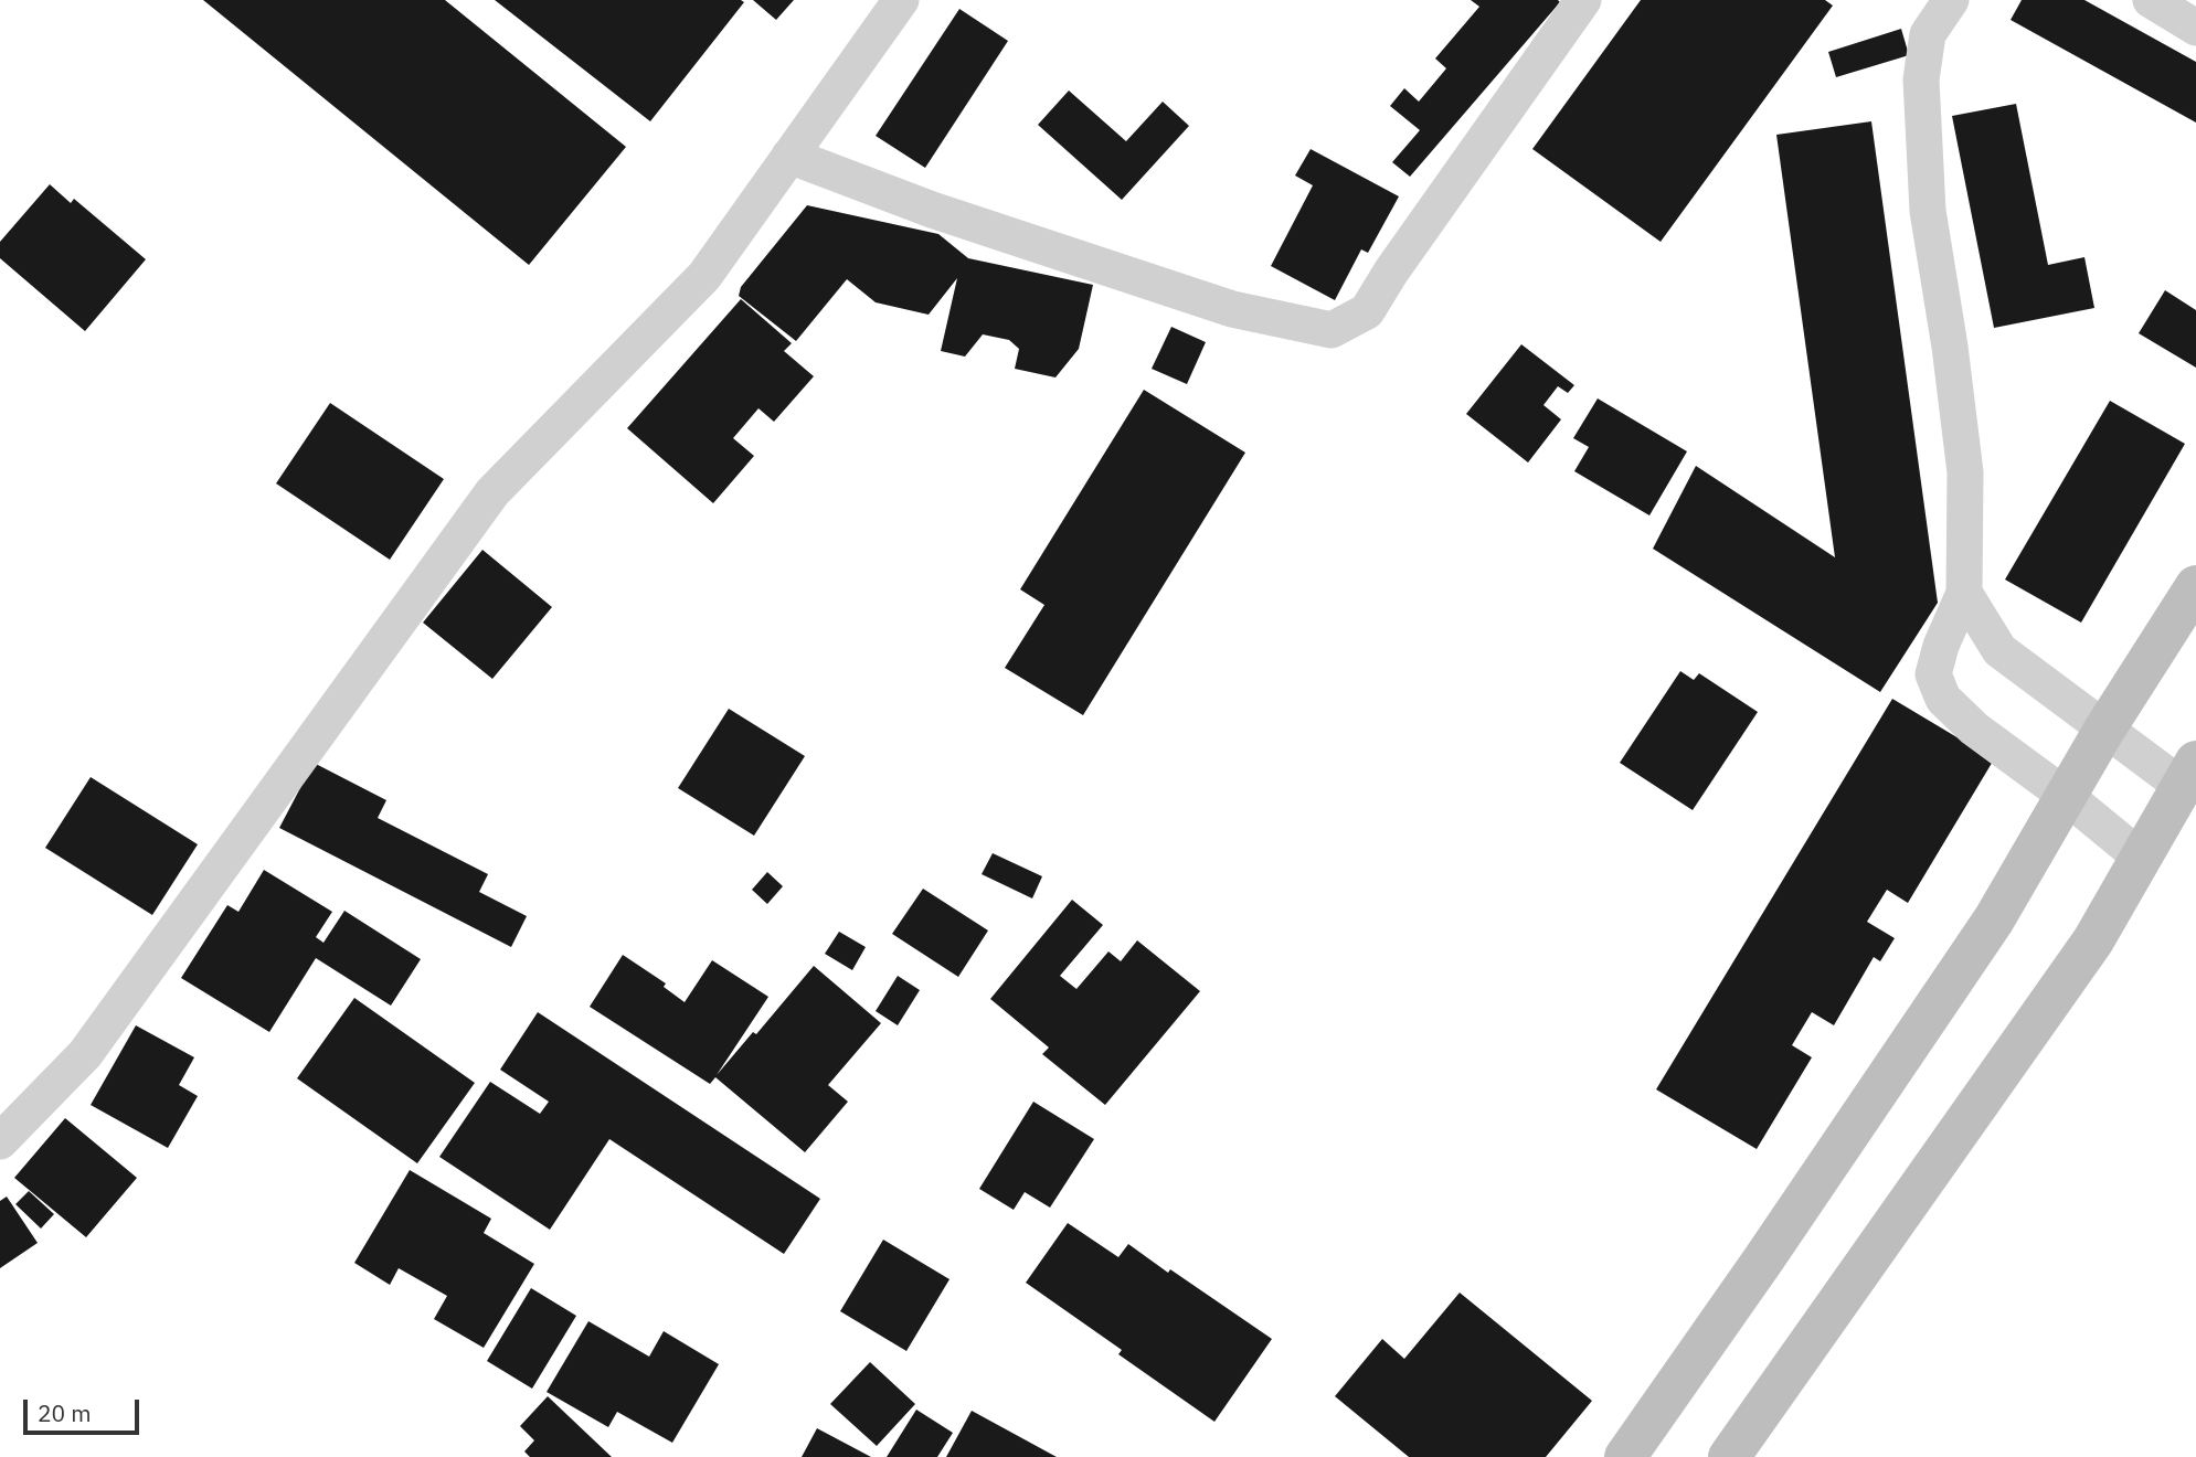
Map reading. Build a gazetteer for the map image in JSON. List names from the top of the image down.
{
  "scale_bar": "20 m"
}
